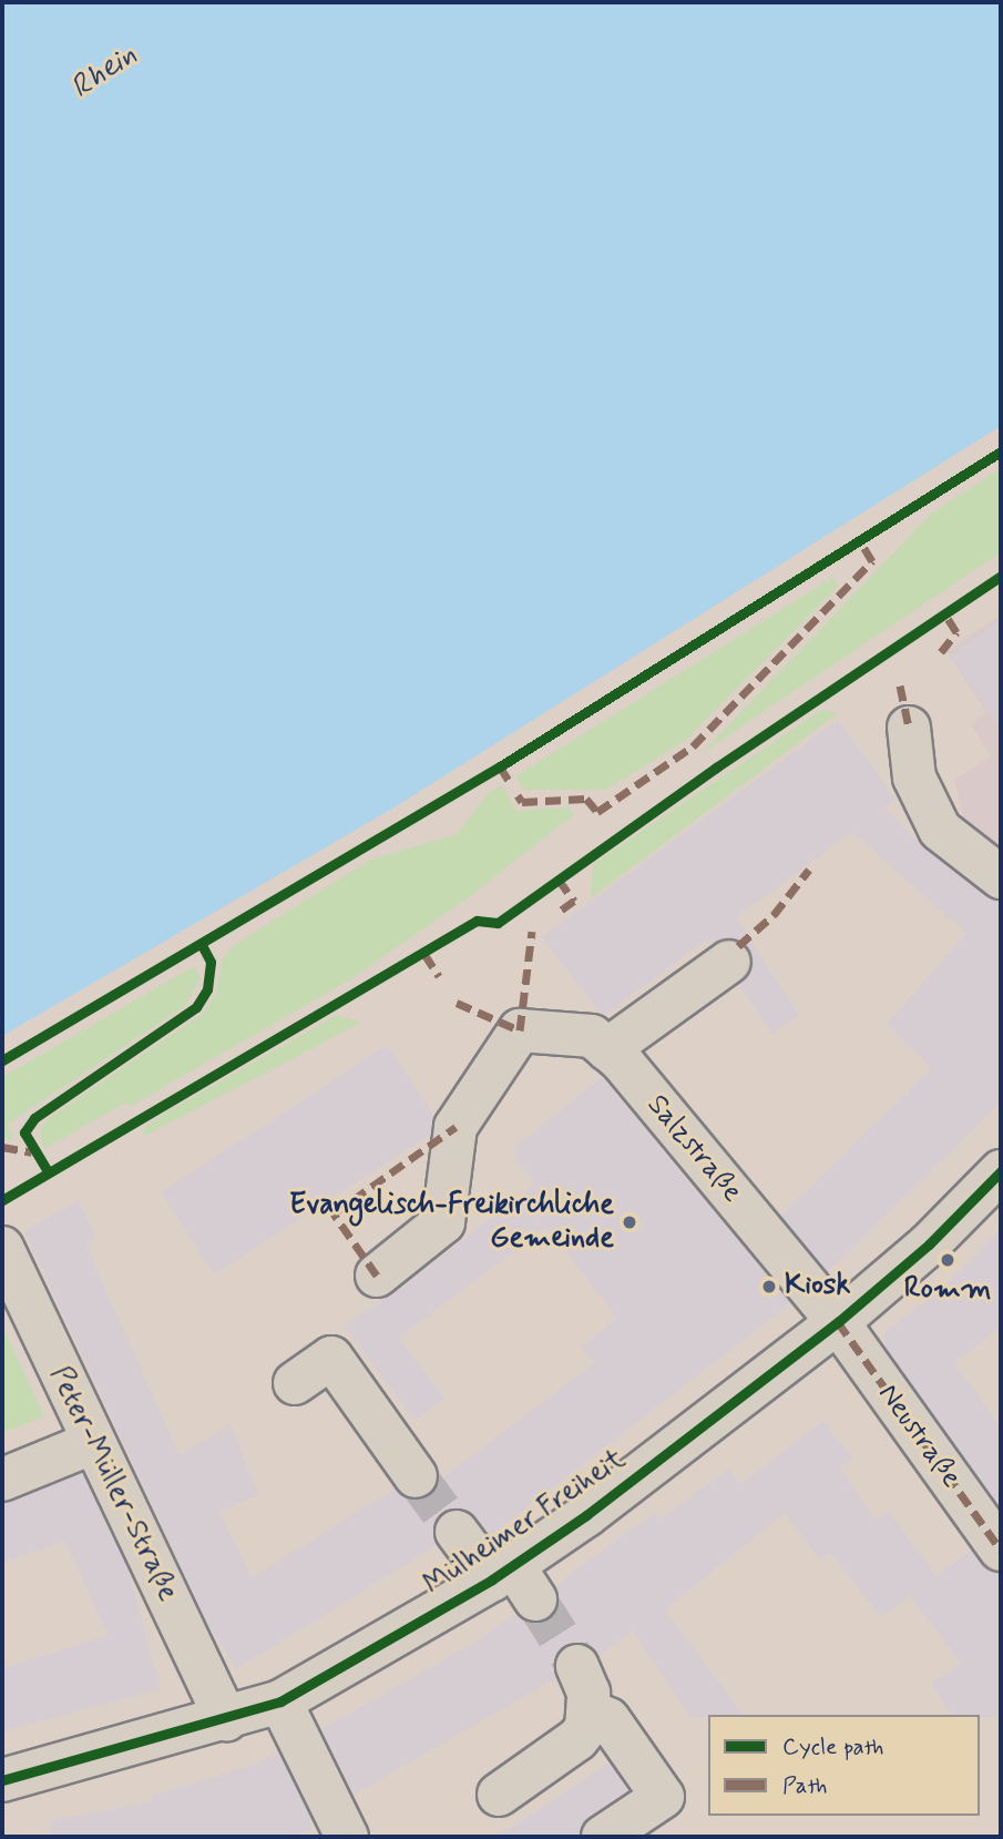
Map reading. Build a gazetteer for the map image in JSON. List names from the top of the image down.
{
  "streets": {
    "street": [
      "Salzstraße",
      "Neustraße",
      "Peter-Müller-Straße",
      "Mülheimer Freiheit"
    ]
  },
  "crossings": [
    ["Salzstraße", "Neustraße"],
    ["Salzstraße", "Mülheimer Freiheit"],
    ["Neustraße", "Mülheimer Freiheit"],
    ["Peter-Müller-Straße", "Mülheimer Freiheit"]
  ],
  "water": ["Rhein"],
  "places": ["Evangelisch-Freikirchliche Gemeinde", "Romm", "Kiosk"],
  "legend": ["Cycle path", "Path"]
}
